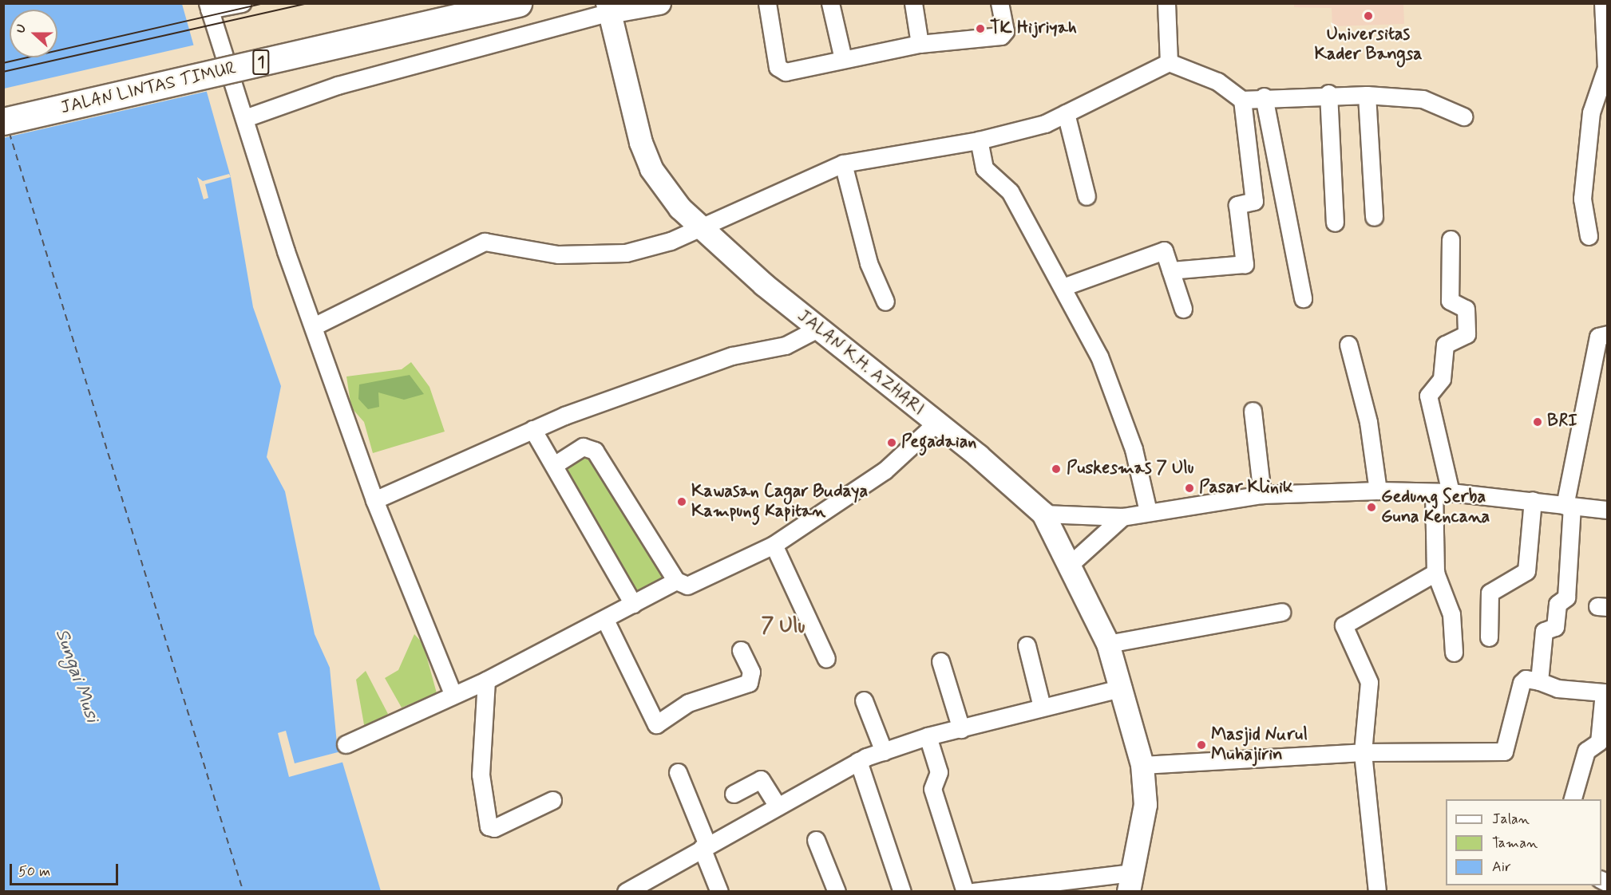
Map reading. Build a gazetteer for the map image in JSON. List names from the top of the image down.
{
  "streets": {
    "highway": ["1", "JALAN LINTAS TIMUR"],
    "street": ["JALAN K.H. AZHARI"]
  },
  "districts": ["7 Ulu"],
  "water": ["Sungai Musi"],
  "places": [
    "Universitas Kader Bangsa",
    "TK Hijriyah",
    "BRI",
    "Pegadaian",
    "Puskesmas 7 Ulu",
    "Pasar Klinik",
    "Kawasan Cagar Budaya Kampung Kapitan",
    "Gedung Serba Guna Kencana",
    "Masjid Nurul Muhajirin"
  ],
  "legend": ["Jalan", "Taman", "Air"],
  "scale_bar": "50 m",
  "north": "left"
}
